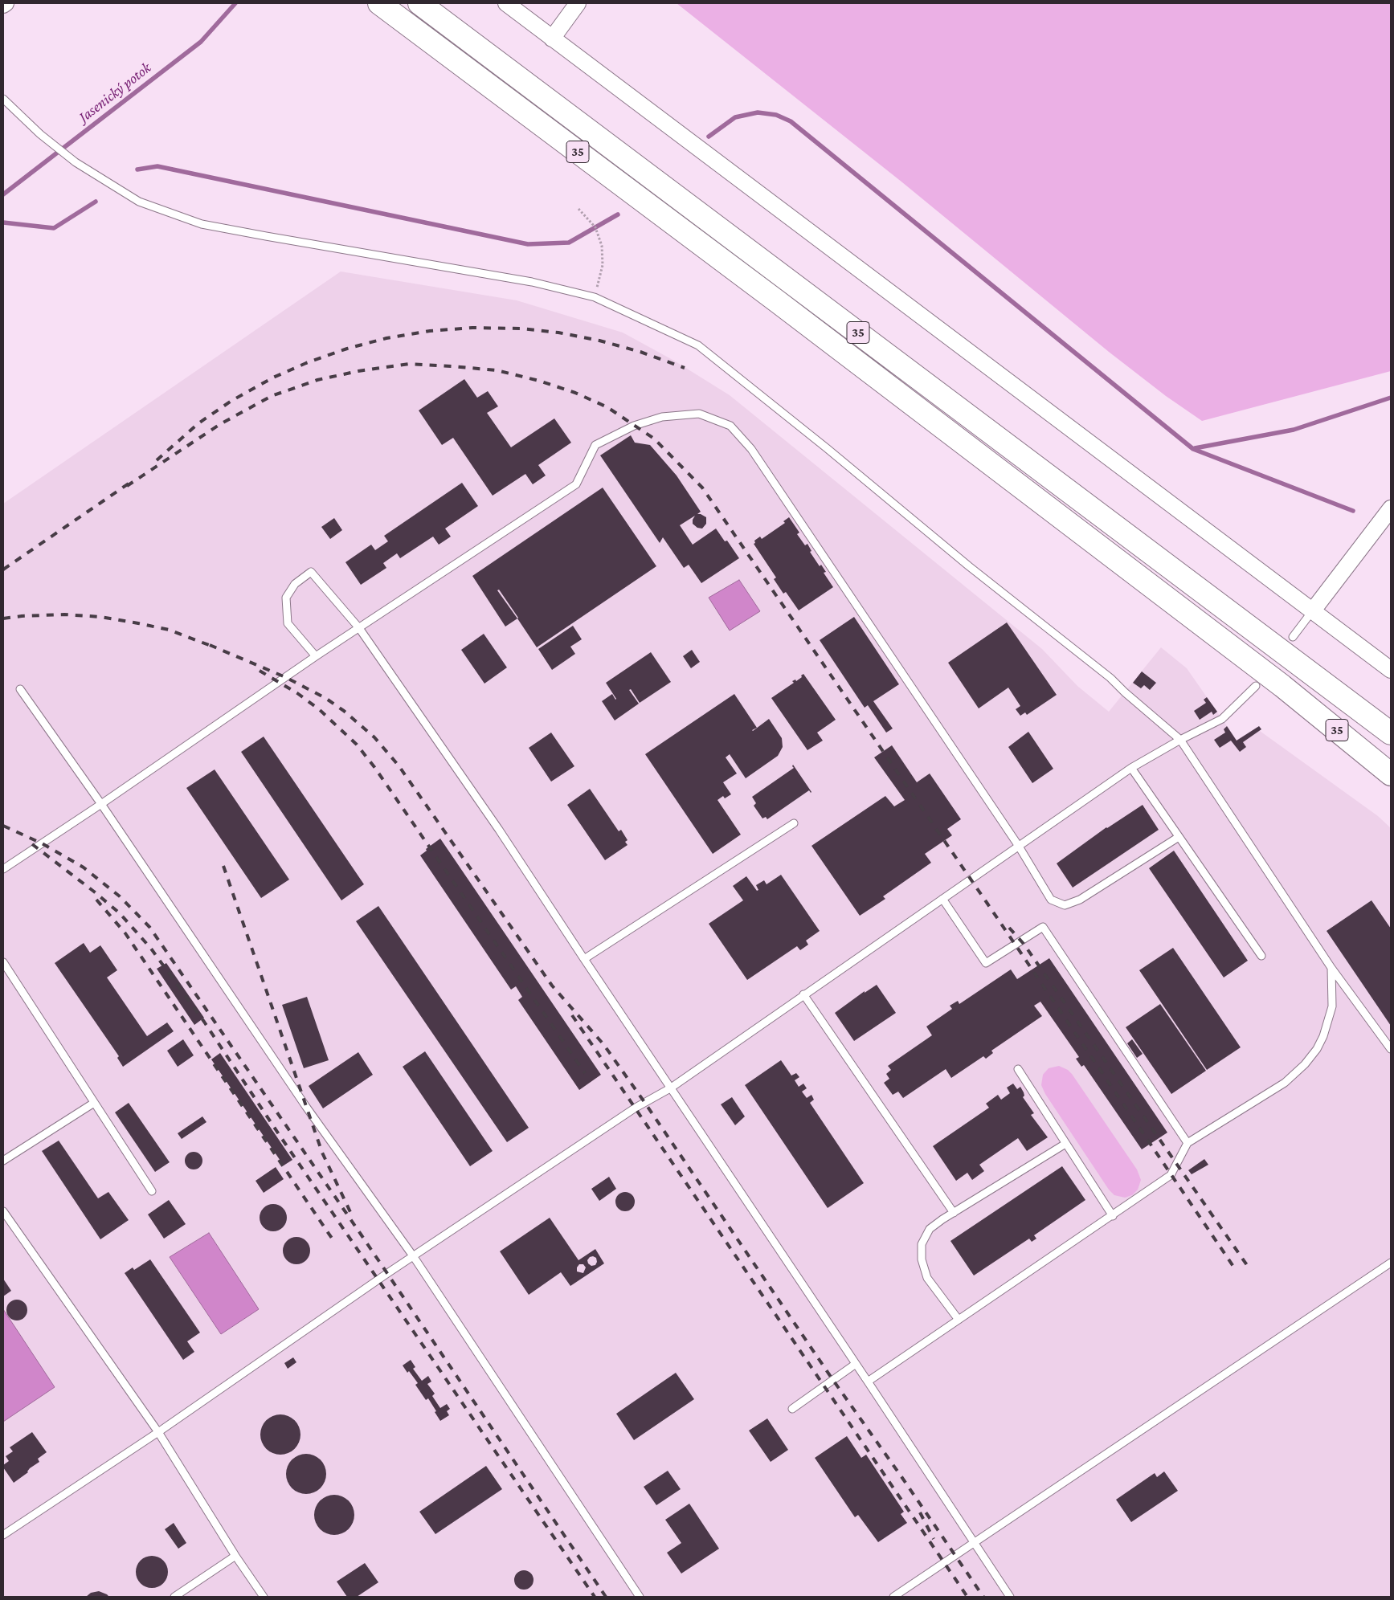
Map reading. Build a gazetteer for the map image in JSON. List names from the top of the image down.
{
  "streets": {
    "highway": ["35"]
  },
  "water": ["Jasenický potok"]
}
